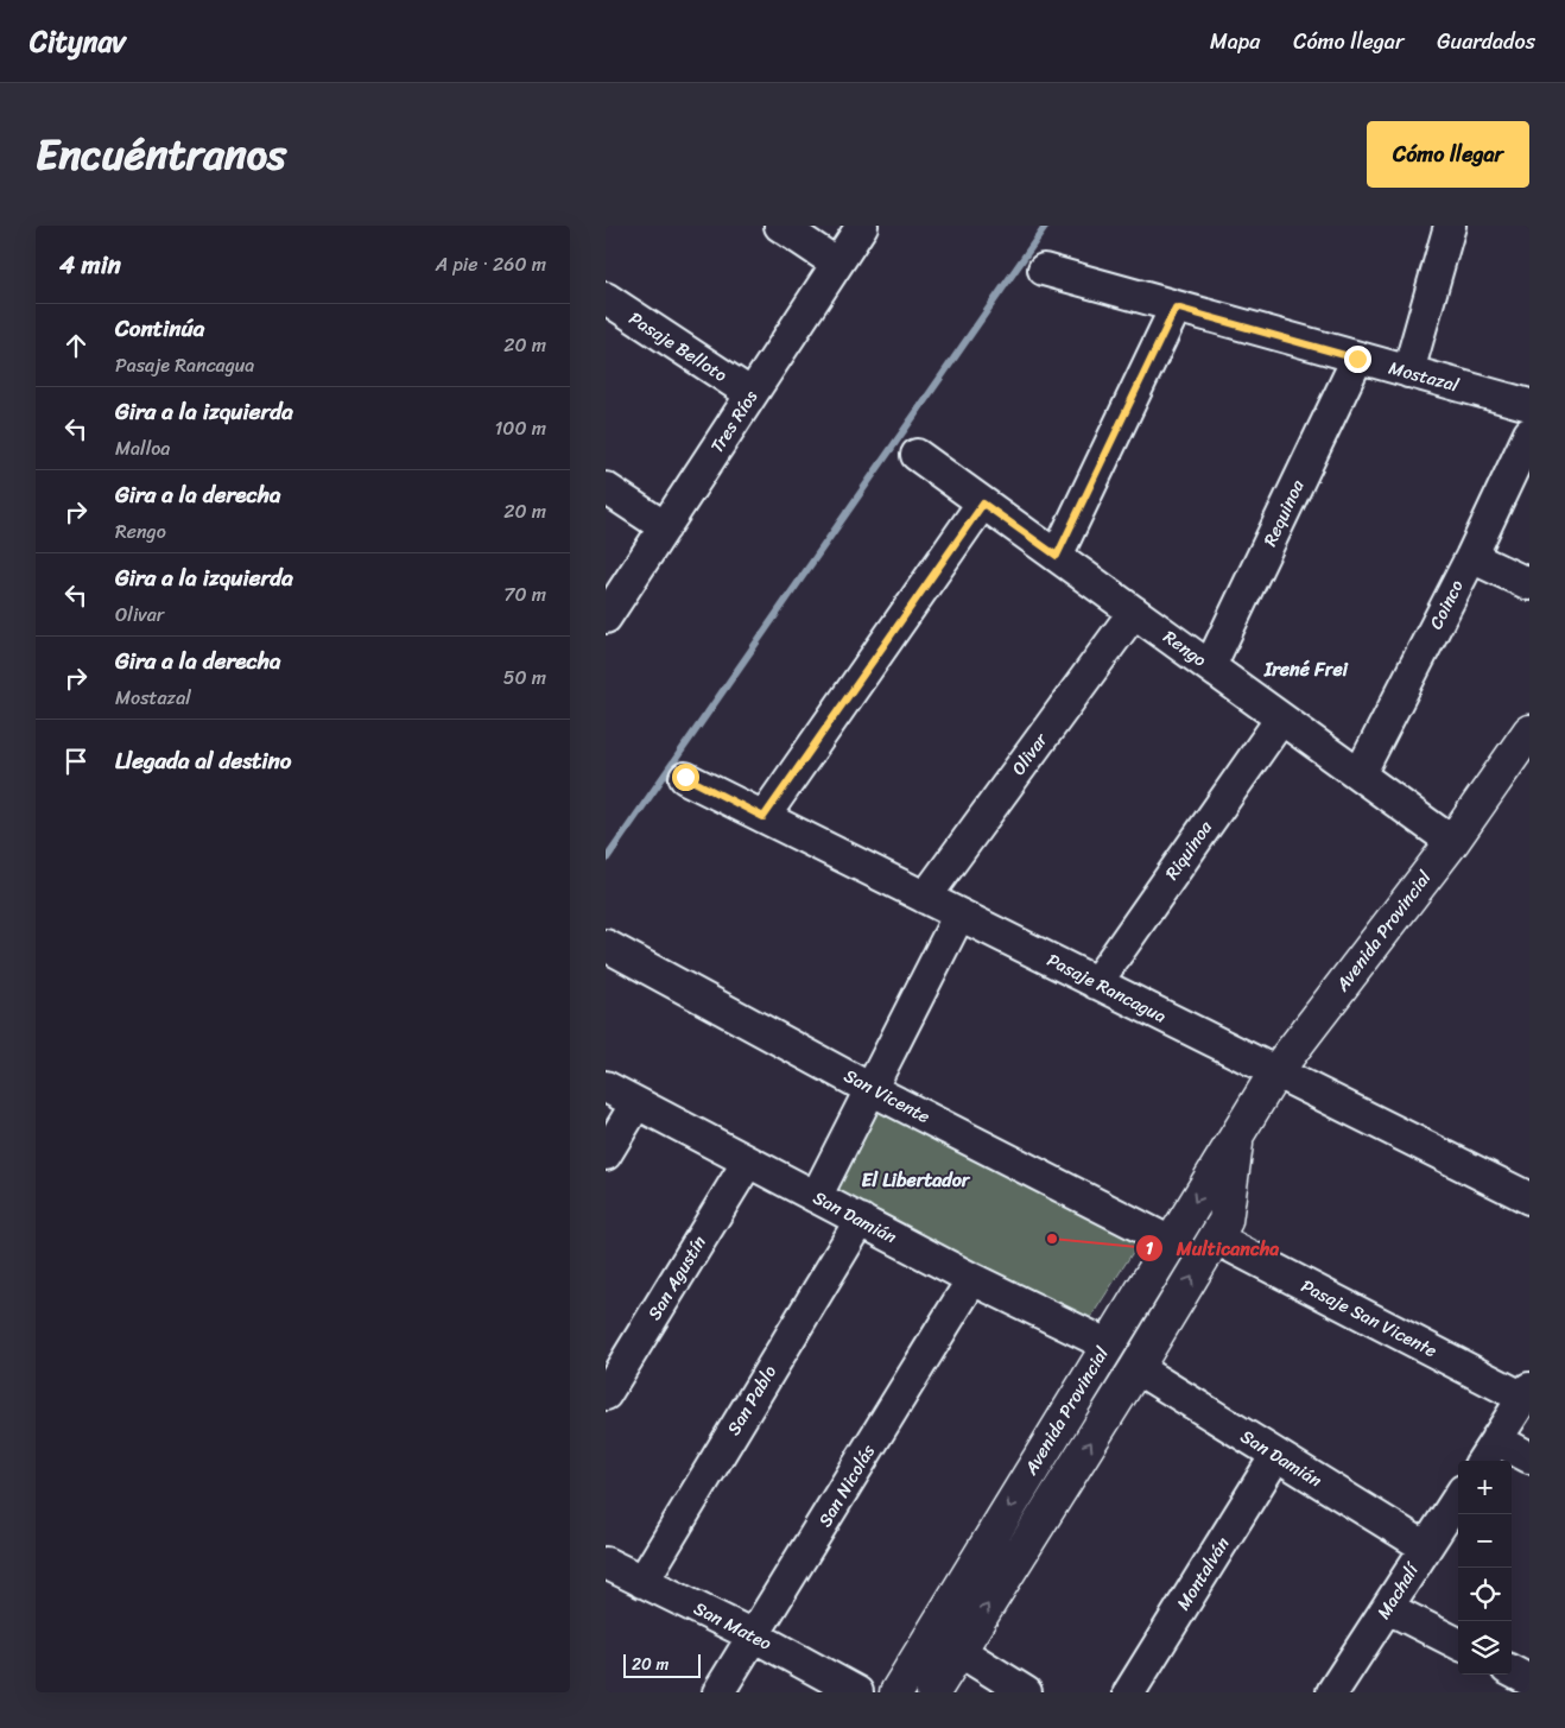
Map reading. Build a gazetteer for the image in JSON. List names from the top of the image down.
{
  "streets": {
    "street": [
      "Pasaje Belloto",
      "Mostazal",
      "Tres Ríos",
      "Requinoa",
      "Coinco",
      "Rengo",
      "Olivar",
      "Riquinoa",
      "Avenida Provincial",
      "Pasaje Rancagua",
      "San Vicente",
      "San Damián",
      "San Agustín",
      "Pasaje San Vicente",
      "San Pablo",
      "San Nicolás",
      "Montalván",
      "Machalí",
      "San Mateo"
    ]
  },
  "crossings": [
    ["Pasaje Belloto", "Tres Ríos"],
    ["Mostazal", "Requinoa"],
    ["Requinoa", "Rengo"],
    ["Coinco", "Rengo"],
    ["Rengo", "Olivar"],
    ["Rengo", "Riquinoa"],
    ["Rengo", "Avenida Provincial"],
    ["Olivar", "Pasaje Rancagua"],
    ["Riquinoa", "Pasaje Rancagua"],
    ["Avenida Provincial", "Pasaje Rancagua"],
    ["Avenida Provincial", "San Vicente"],
    ["Avenida Provincial", "San Damián"],
    ["Avenida Provincial", "Pasaje San Vicente"],
    ["San Damián", "San Agustín"],
    ["San Damián", "San Pablo"],
    ["San Damián", "San Nicolás"],
    ["San Damián", "Montalván"],
    ["San Damián", "Machalí"],
    ["San Pablo", "San Mateo"],
    ["San Nicolás", "San Mateo"]
  ],
  "districts": ["Irené Frei", "El Libertador"],
  "places": ["Multicancha"],
  "scale_bar": "20 m",
  "page": {
    "header": "Citynav",
    "nav": ["Mapa", "Cómo llegar", "Guardados"],
    "title": "Encuéntranos",
    "buttons": "Cómo llegar",
    "heading": ["4 min", "A pie · 260 m"],
    "list": [
      ["Continúa", "Pasaje Rancagua", "20 m"],
      ["Gira a la izquierda", "Malloa", "100 m"],
      ["Gira a la derecha", "Rengo", "20 m"],
      ["Gira a la izquierda", "Olivar", "70 m"],
      ["Gira a la derecha", "Mostazal", "50 m"],
      "Llegada al destino"
    ],
    "map_buttons": ["+", "−"],
    "scale": "20 m"
  }
}
